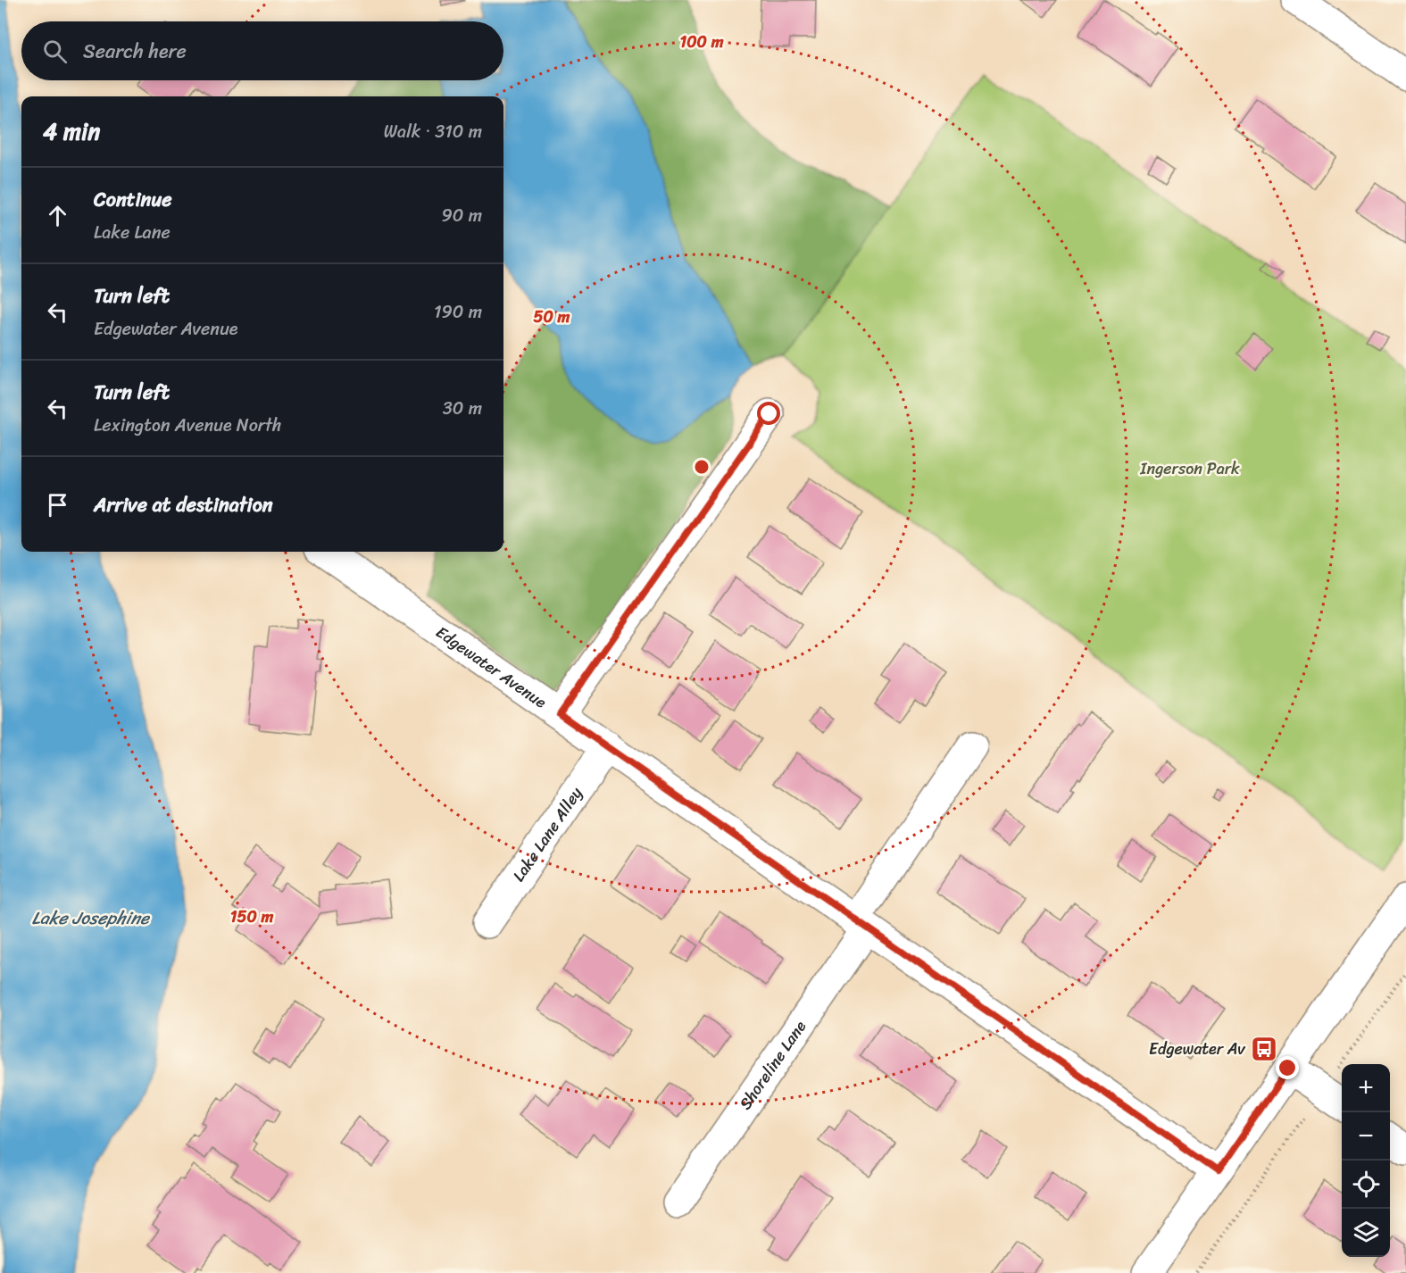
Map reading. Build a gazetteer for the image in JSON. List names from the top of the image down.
{
  "streets": {
    "street": ["Edgewater Avenue", "Lake Lane Alley", "Shoreline Lane"]
  },
  "crossings": [
    ["Edgewater Avenue", "Lake Lane Alley"],
    ["Edgewater Avenue", "Shoreline Lane"]
  ],
  "water": ["Lake Josephine"],
  "parks": ["Ingerson Park"],
  "places": {
    "bus stop": ["Edgewater Av"]
  },
  "page": {
    "search": "Search here",
    "heading": ["4 min", "Walk · 310 m"],
    "list": [
      ["Continue", "Lake Lane", "90 m"],
      ["Turn left", "Edgewater Avenue", "190 m"],
      ["Turn left", "Lexington Avenue North", "30 m"],
      "Arrive at destination"
    ],
    "map_buttons": ["+", "−"]
  },
  "rings": ["100 m", "50 m", "150 m"]
}
